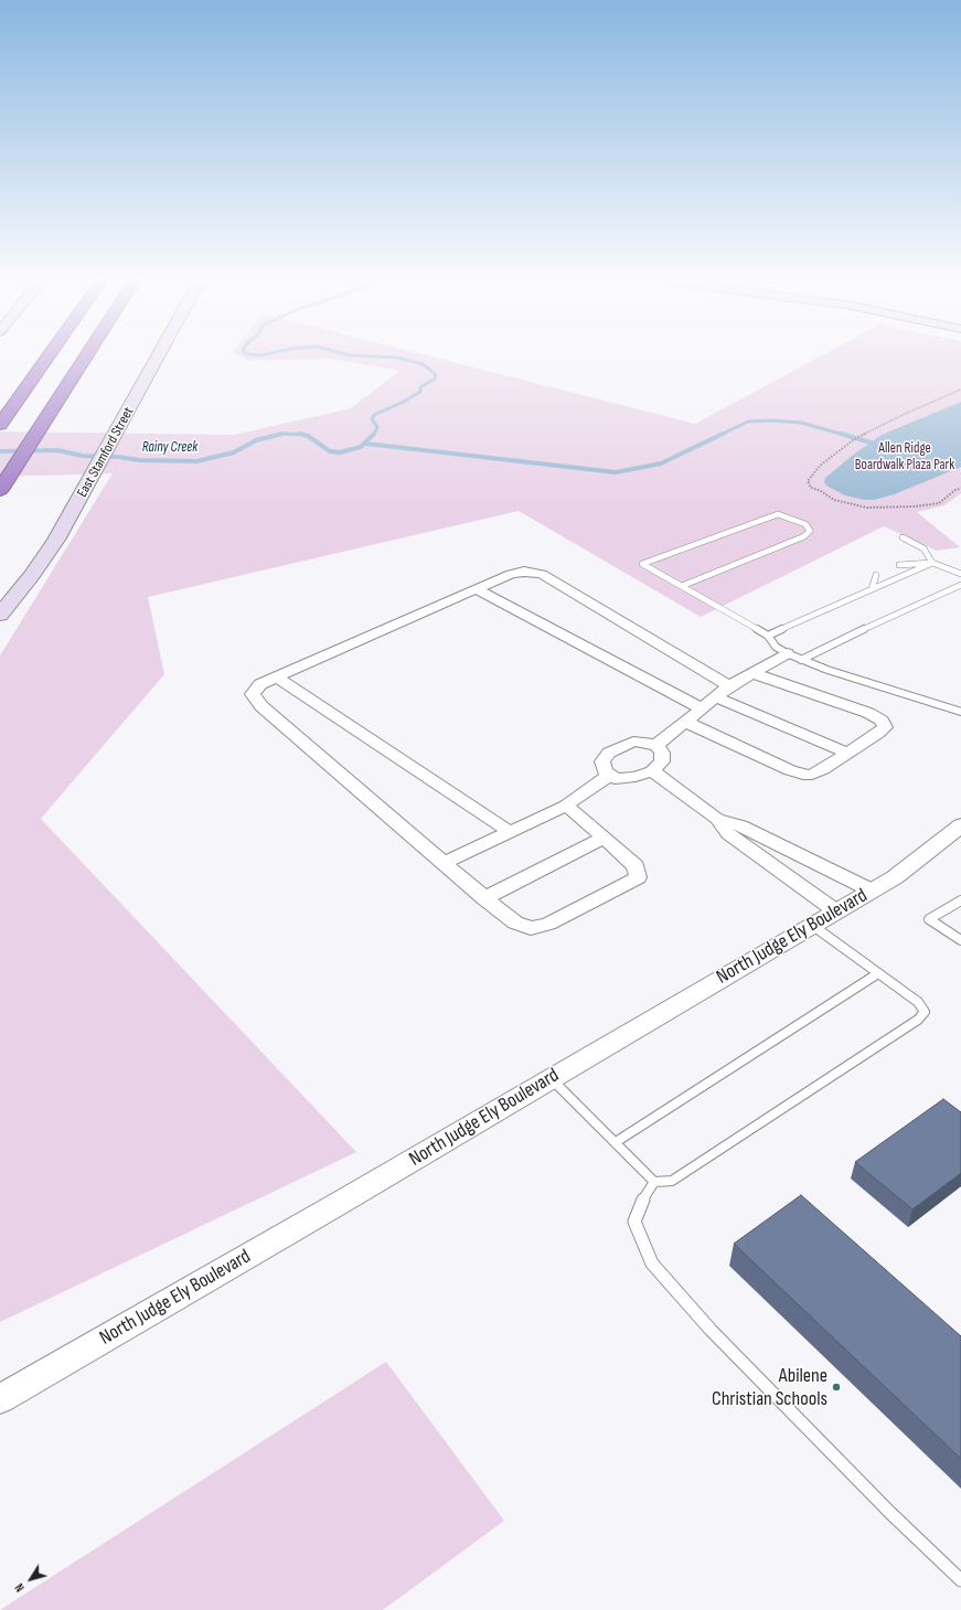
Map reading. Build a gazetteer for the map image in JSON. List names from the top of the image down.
{
  "streets": {
    "main road": ["East Stamford Street"],
    "street": ["North Judge Ely Boulevard"]
  },
  "water": ["Rainy Creek"],
  "parks": ["Allen Ridge Boardwalk Plaza Park"],
  "places": ["Abilene Christian Schools"],
  "north": "bottom left"
}
